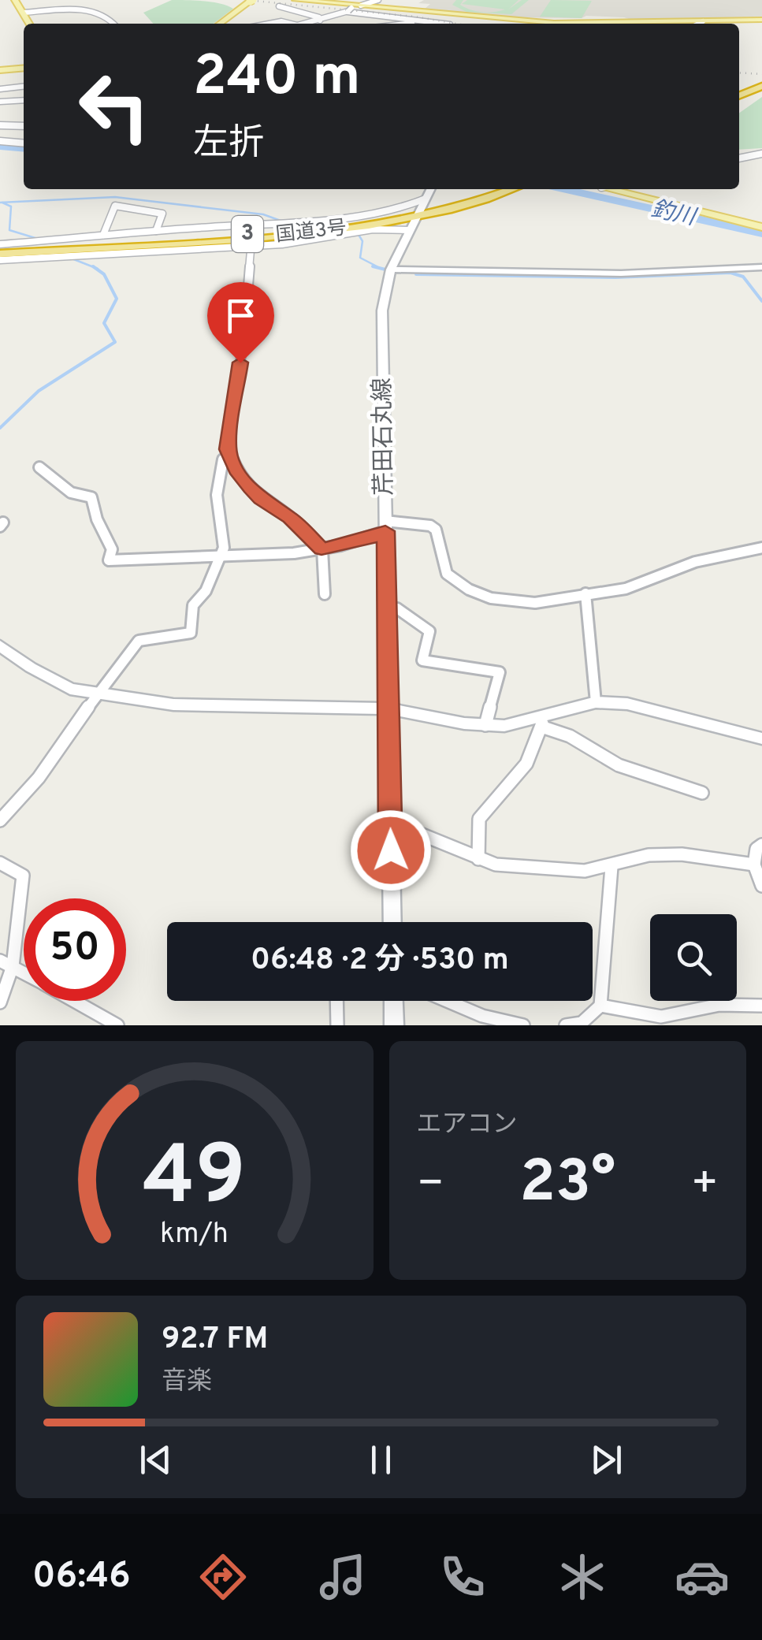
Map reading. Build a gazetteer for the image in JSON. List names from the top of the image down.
{
  "streets": {
    "highway": ["国道3号", "3"],
    "main road": ["芹田石丸線"]
  },
  "crossings": [
    ["国道3号", "芹田石丸線"]
  ],
  "water": ["釣川"],
  "page": {
    "turn": ["240 m", "左折"],
    "limit": "50",
    "trip": "06:48 · 2 分 · 530 m",
    "tile": "エアコン",
    "heat": ["−", "23°", "+"],
    "song": ["92.7 FM", "音楽"],
    "tabs": "06:46",
    "gauge": ["49", "km/h"]
  }
}
